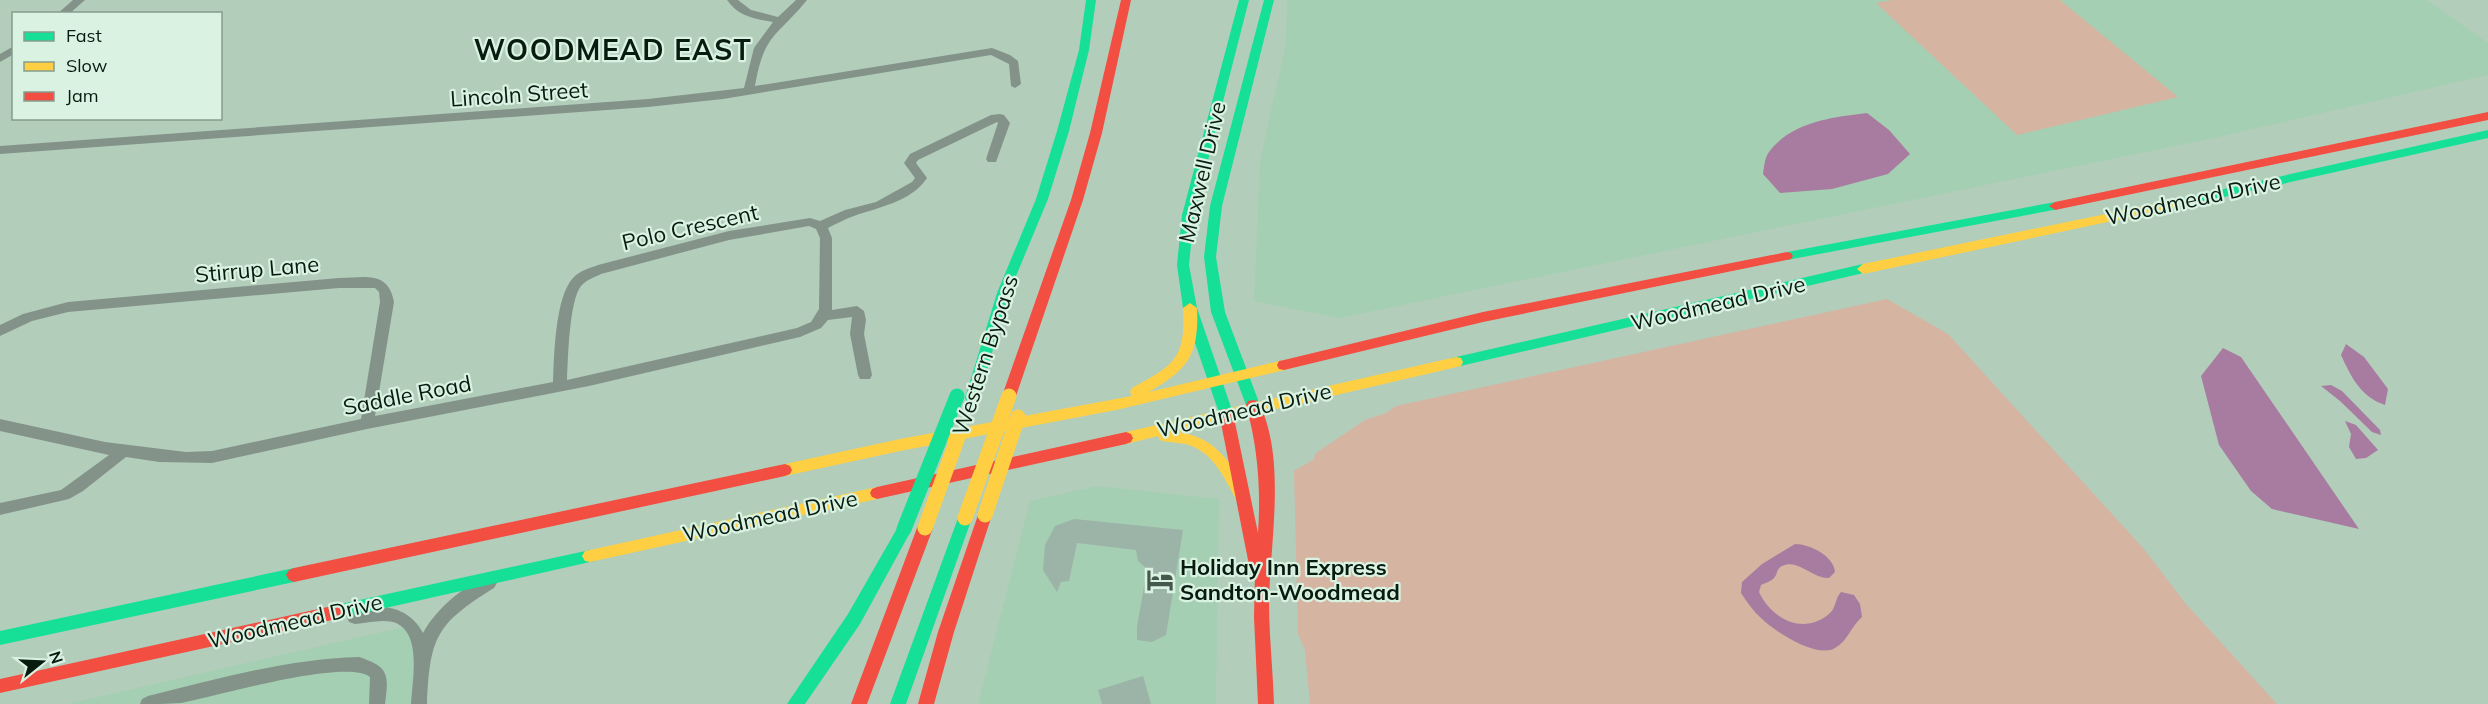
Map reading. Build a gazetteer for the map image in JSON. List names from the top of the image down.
{
  "streets": {
    "main road": ["Maxwell Drive", "Woodmead Drive", "Western Bypass"],
    "street": [
      "Lincoln Street",
      "Polo Crescent",
      "Stirrup Lane",
      "Saddle Road"
    ]
  },
  "crossings": [
    ["Maxwell Drive", "Woodmead Drive"],
    ["Polo Crescent", "Saddle Road"],
    ["Stirrup Lane", "Saddle Road"]
  ],
  "districts": ["WOODMEAD EAST"],
  "places": {
    "hotel": ["Holiday Inn Express Sandton-Woodmead"]
  },
  "legend": ["Fast", "Slow", "Jam"],
  "north": "right"
}
